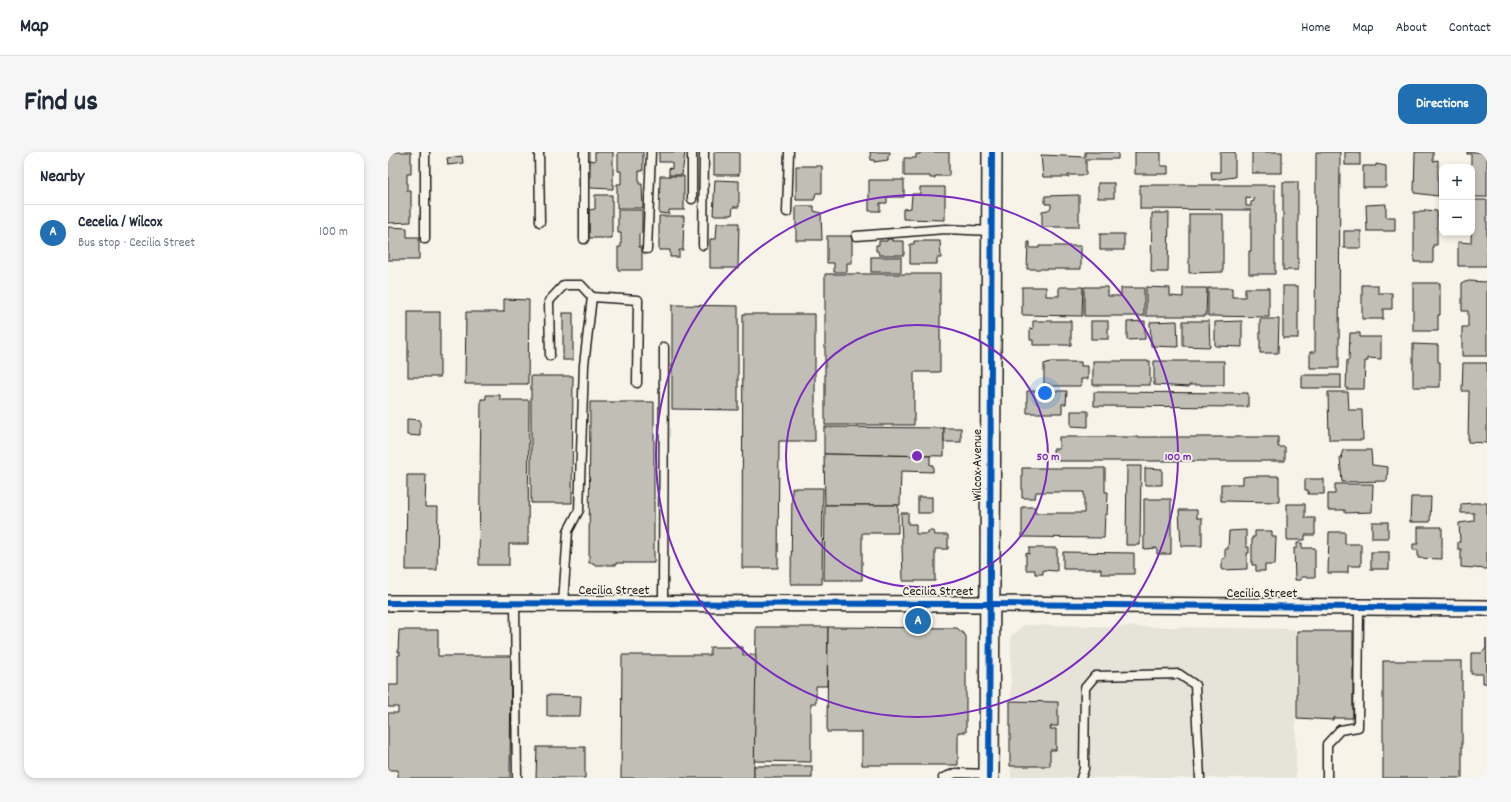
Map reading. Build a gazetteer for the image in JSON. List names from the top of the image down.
{
  "streets": {
    "street": ["Wilcox Avenue", "Cecilia Street"]
  },
  "crossings": [
    ["Wilcox Avenue", "Cecilia Street"]
  ],
  "page": {
    "header": "Map",
    "nav": [
      "Home",
      "Map",
      "About",
      "Contact"
    ],
    "title": "Find us",
    "buttons": "Directions",
    "heading": "Nearby",
    "map_buttons": ["+", "−"],
    "list": [
      {
        "mark": "A",
        "name": "Cecelia / Wilcox",
        "note": "Bus stop · Cecilia Street",
        "value": "100 m"
      }
    ],
    "pins": "A"
  },
  "rings": ["50 m", "100 m"]
}
